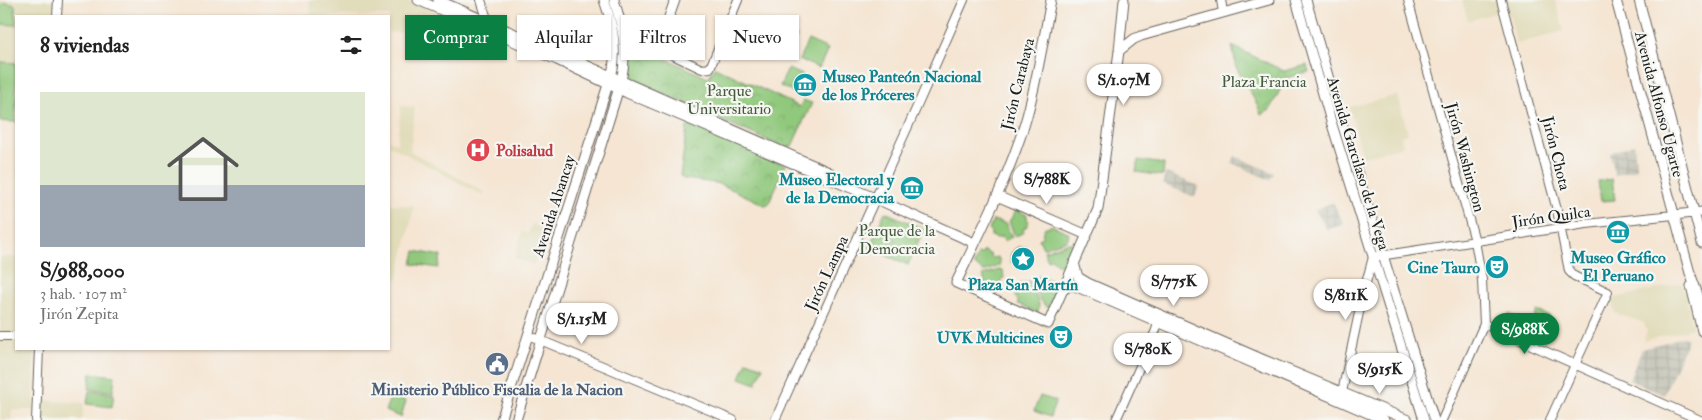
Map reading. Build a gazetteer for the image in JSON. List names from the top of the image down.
{
  "streets": {
    "main road": [
      "Jirón Carabaya",
      "Avenida Alfonso Ugarte",
      "Avenida Garcilaso de la Vega",
      "Avenida Abancay"
    ],
    "street": [
      "Jirón Chota",
      "Jirón Washington",
      "Jirón Quilca",
      "Jirón Lampa"
    ]
  },
  "crossings": [
    ["Avenida Alfonso Ugarte", "Jirón Quilca"],
    ["Jirón Chota", "Jirón Quilca"],
    ["Jirón Washington", "Jirón Quilca"],
    ["Avenida Garcilaso de la Vega", "Jirón Quilca"]
  ],
  "parks": ["Plaza Francia", "Parque Universitario", "Parque de la Democracia"],
  "places": {
    "museum": ["Museo Panteón Nacional de los Próceres", "Museo Electoral y de la Democracia", "Museo Gráfico El Peruano"],
    "hospital": ["Polisalud"],
    "place": ["Plaza San Martín"],
    "theatre": ["Cine Tauro", "UVK Multicines"],
    "public building": ["Ministerio Público Fiscalia de la Nacion"]
  },
  "page": {
    "chip": [
      "Comprar",
      "Alquilar",
      "Filtros",
      "Nuevo"
    ],
    "heading": "8 viviendas",
    "price": [
      "S/1.07M",
      "S/788K",
      "S/775K",
      "S/811K",
      "S/1.15M",
      "S/988K",
      "S/780K",
      "S/915K"
    ],
    "list": [
      {
        "name": "S/988,000",
        "note": "3 hab. · 107 m² · Jirón Zepita"
      }
    ]
  }
}
